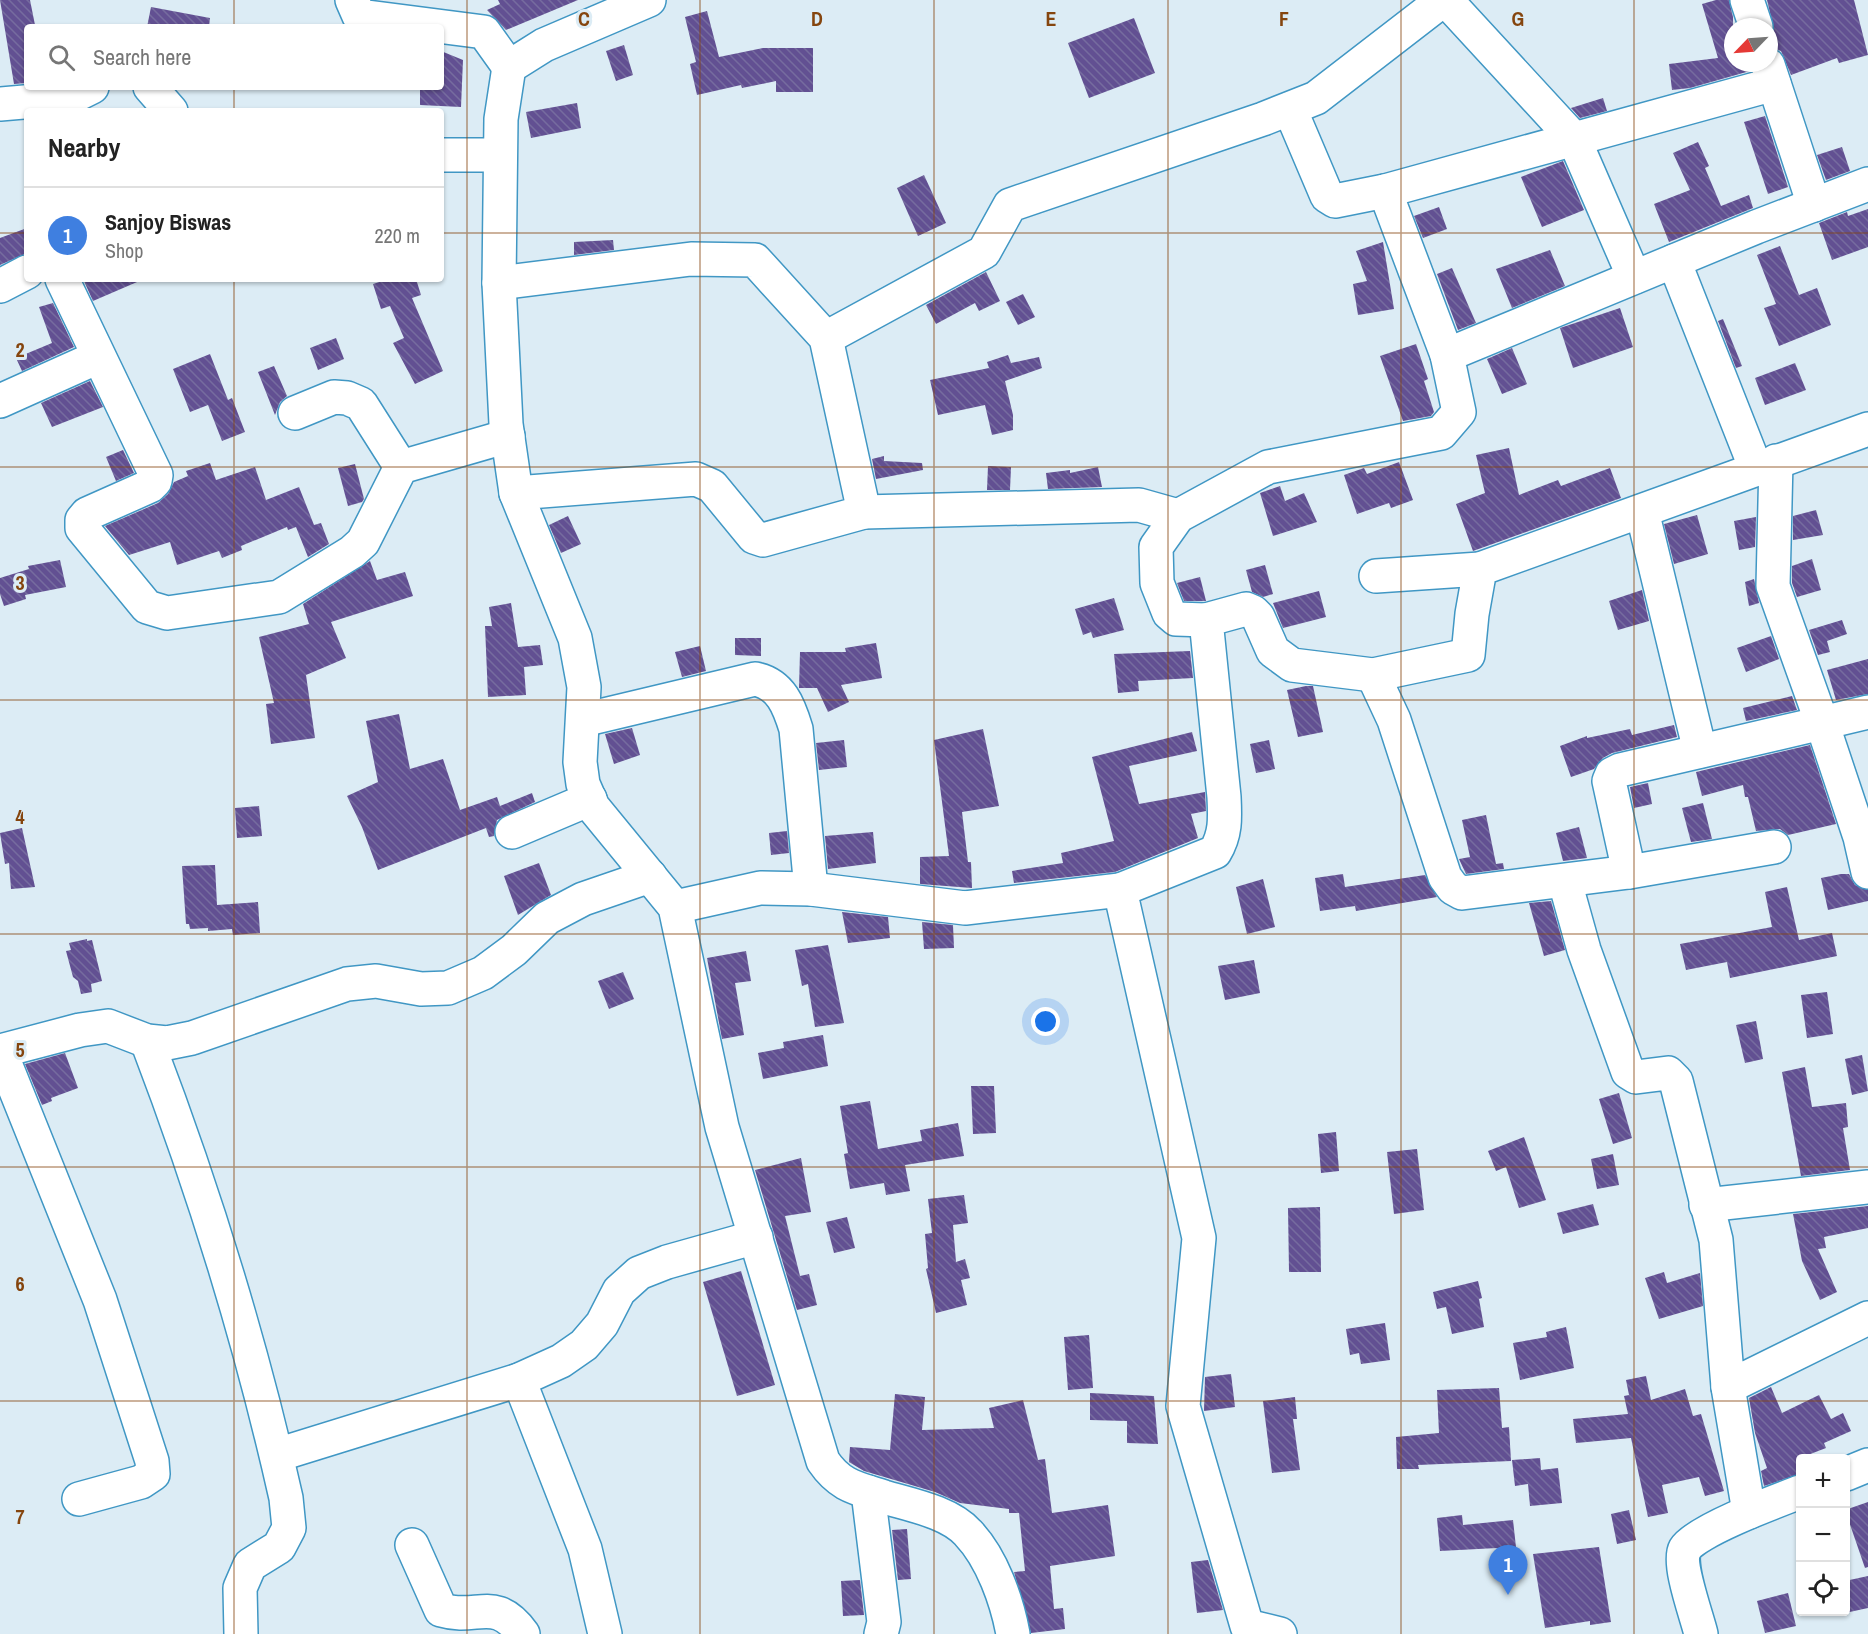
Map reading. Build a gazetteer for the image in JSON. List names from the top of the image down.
{
  "north": "bottom left",
  "page": {
    "search": "Search here",
    "heading": "Nearby",
    "list": [
      {
        "mark": "1",
        "name": "Sanjoy Biswas",
        "note": "Shop",
        "value": "220 m"
      }
    ],
    "map_buttons": ["+", "−"],
    "pins": "1"
  },
  "grid": {
    "columns": [
      "C",
      "D",
      "E",
      "F",
      "G"
    ],
    "rows": [
      "2",
      "3",
      "4",
      "5",
      "6",
      "7"
    ]
  }
}
